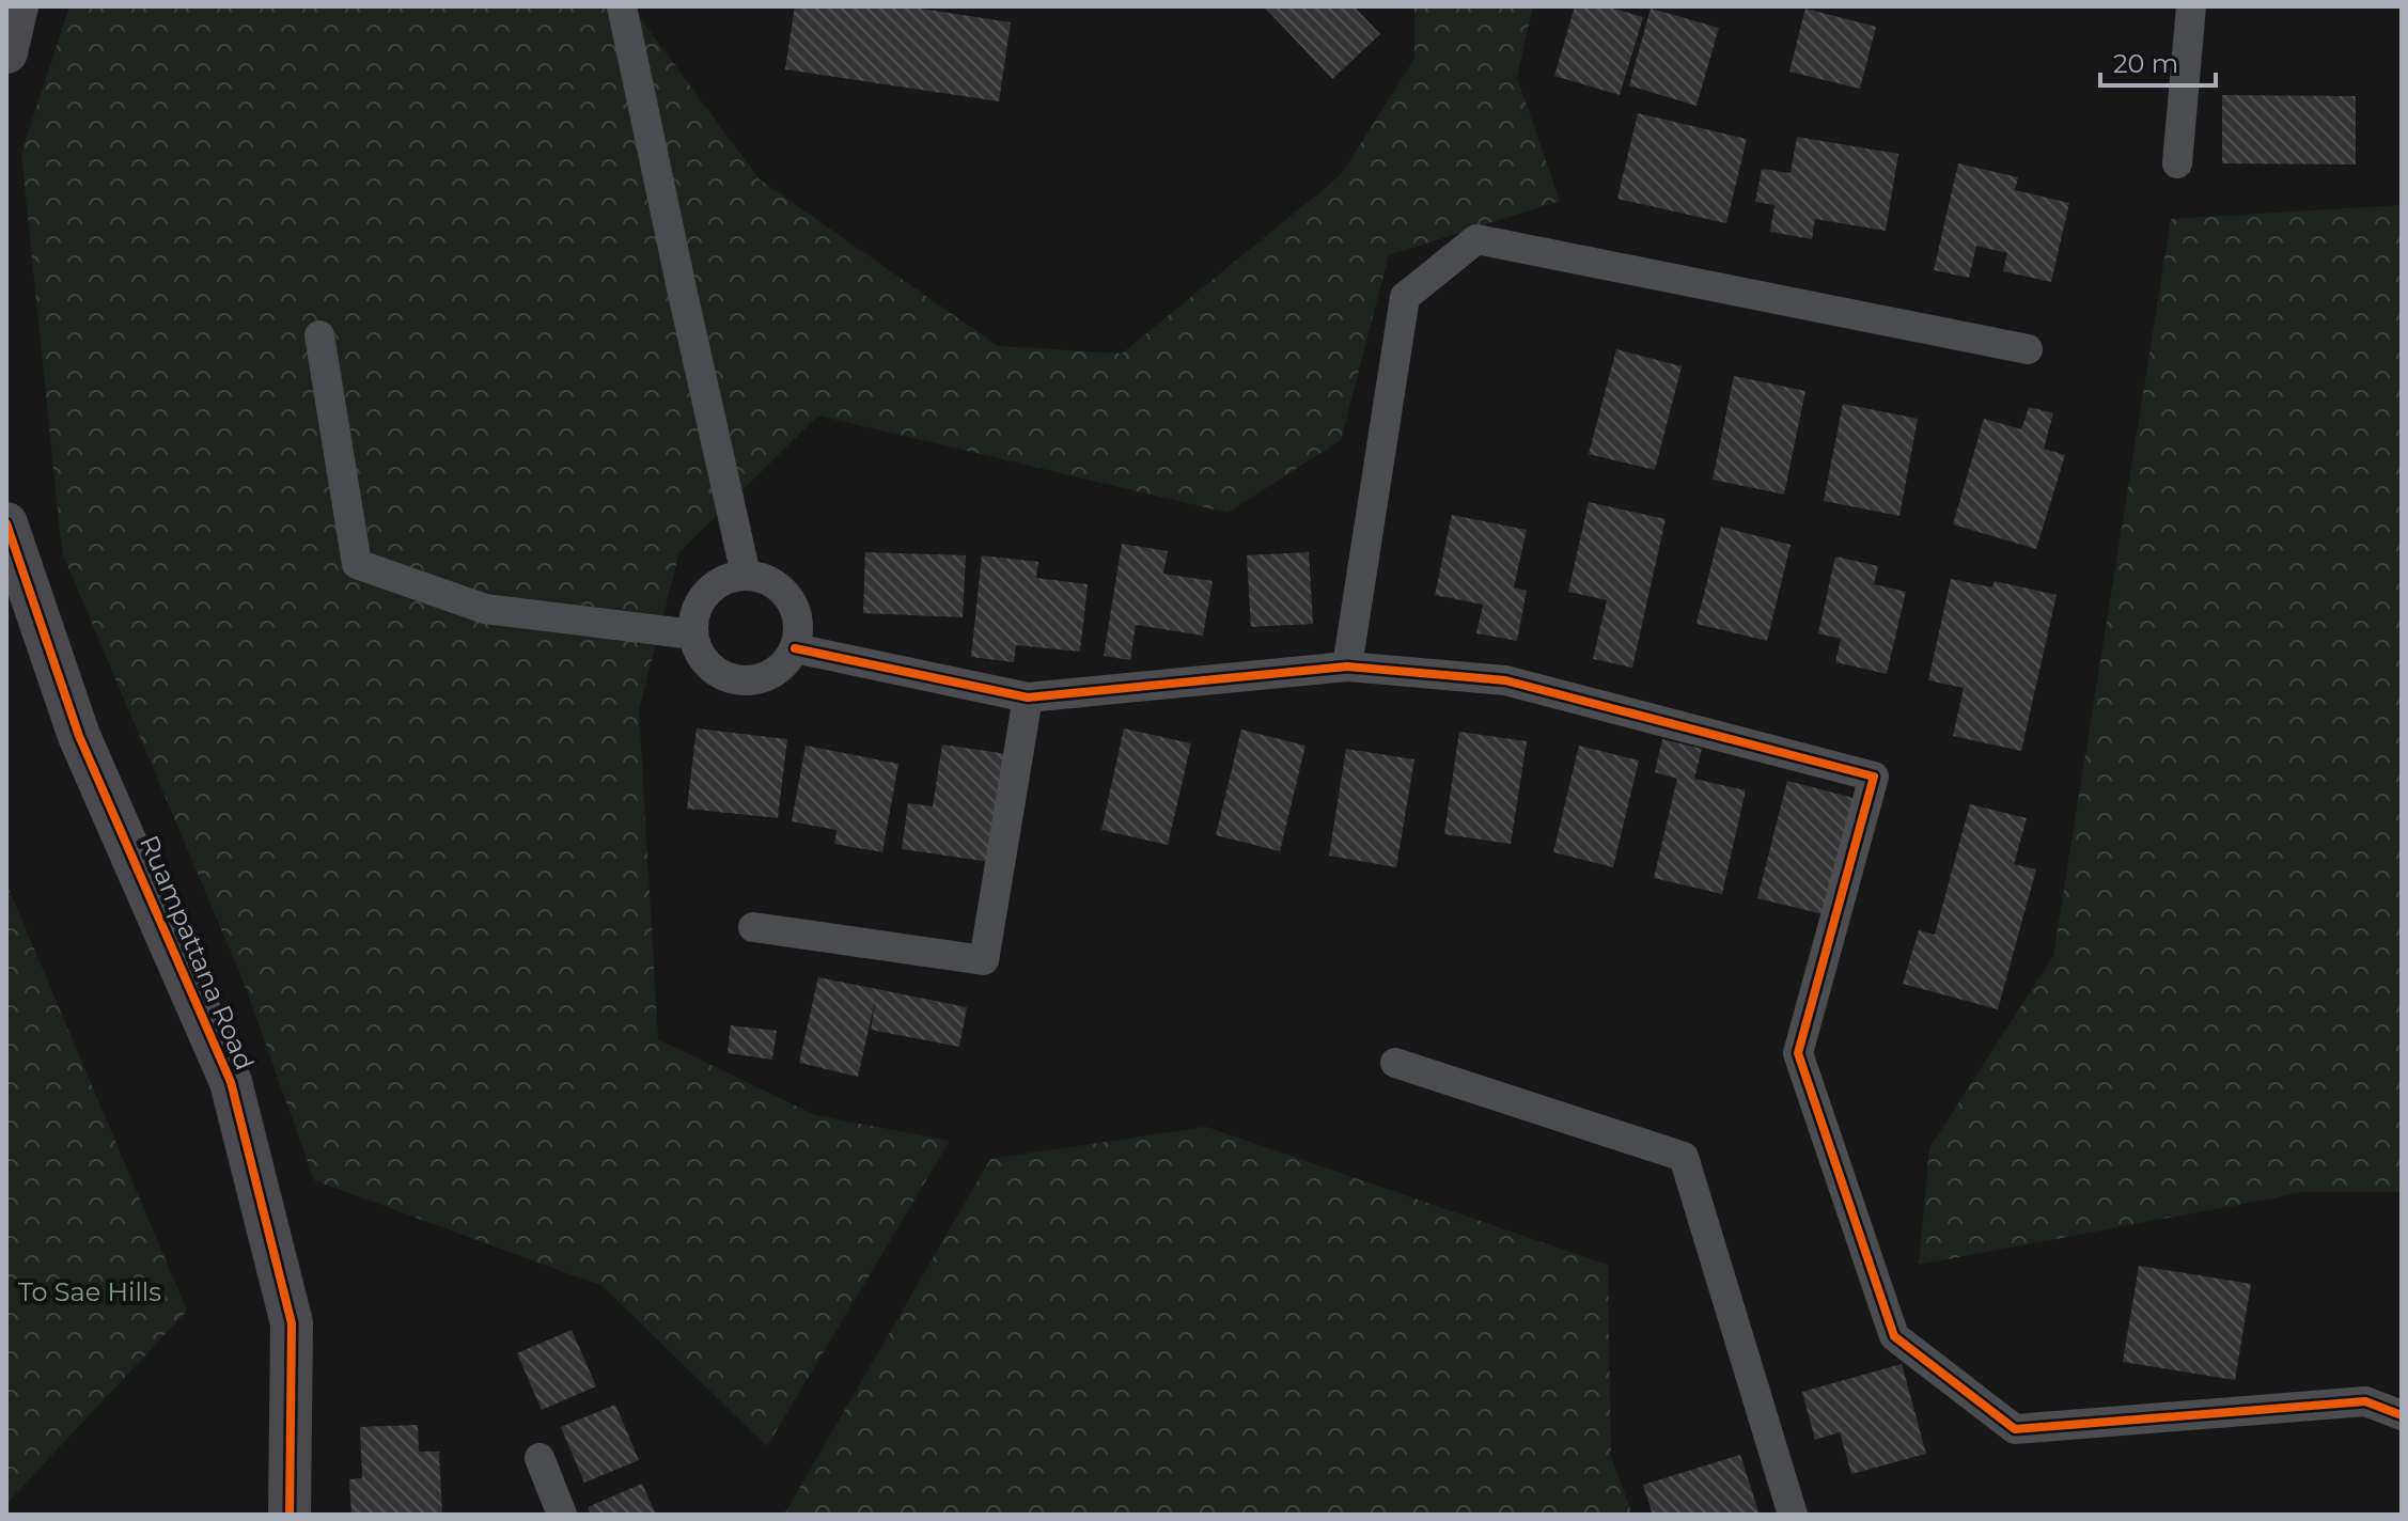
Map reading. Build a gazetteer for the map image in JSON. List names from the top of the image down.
{
  "streets": {
    "street": ["Ruampattana Road"]
  },
  "parks": ["To Sae Hills"],
  "scale_bar": "20 m"
}
